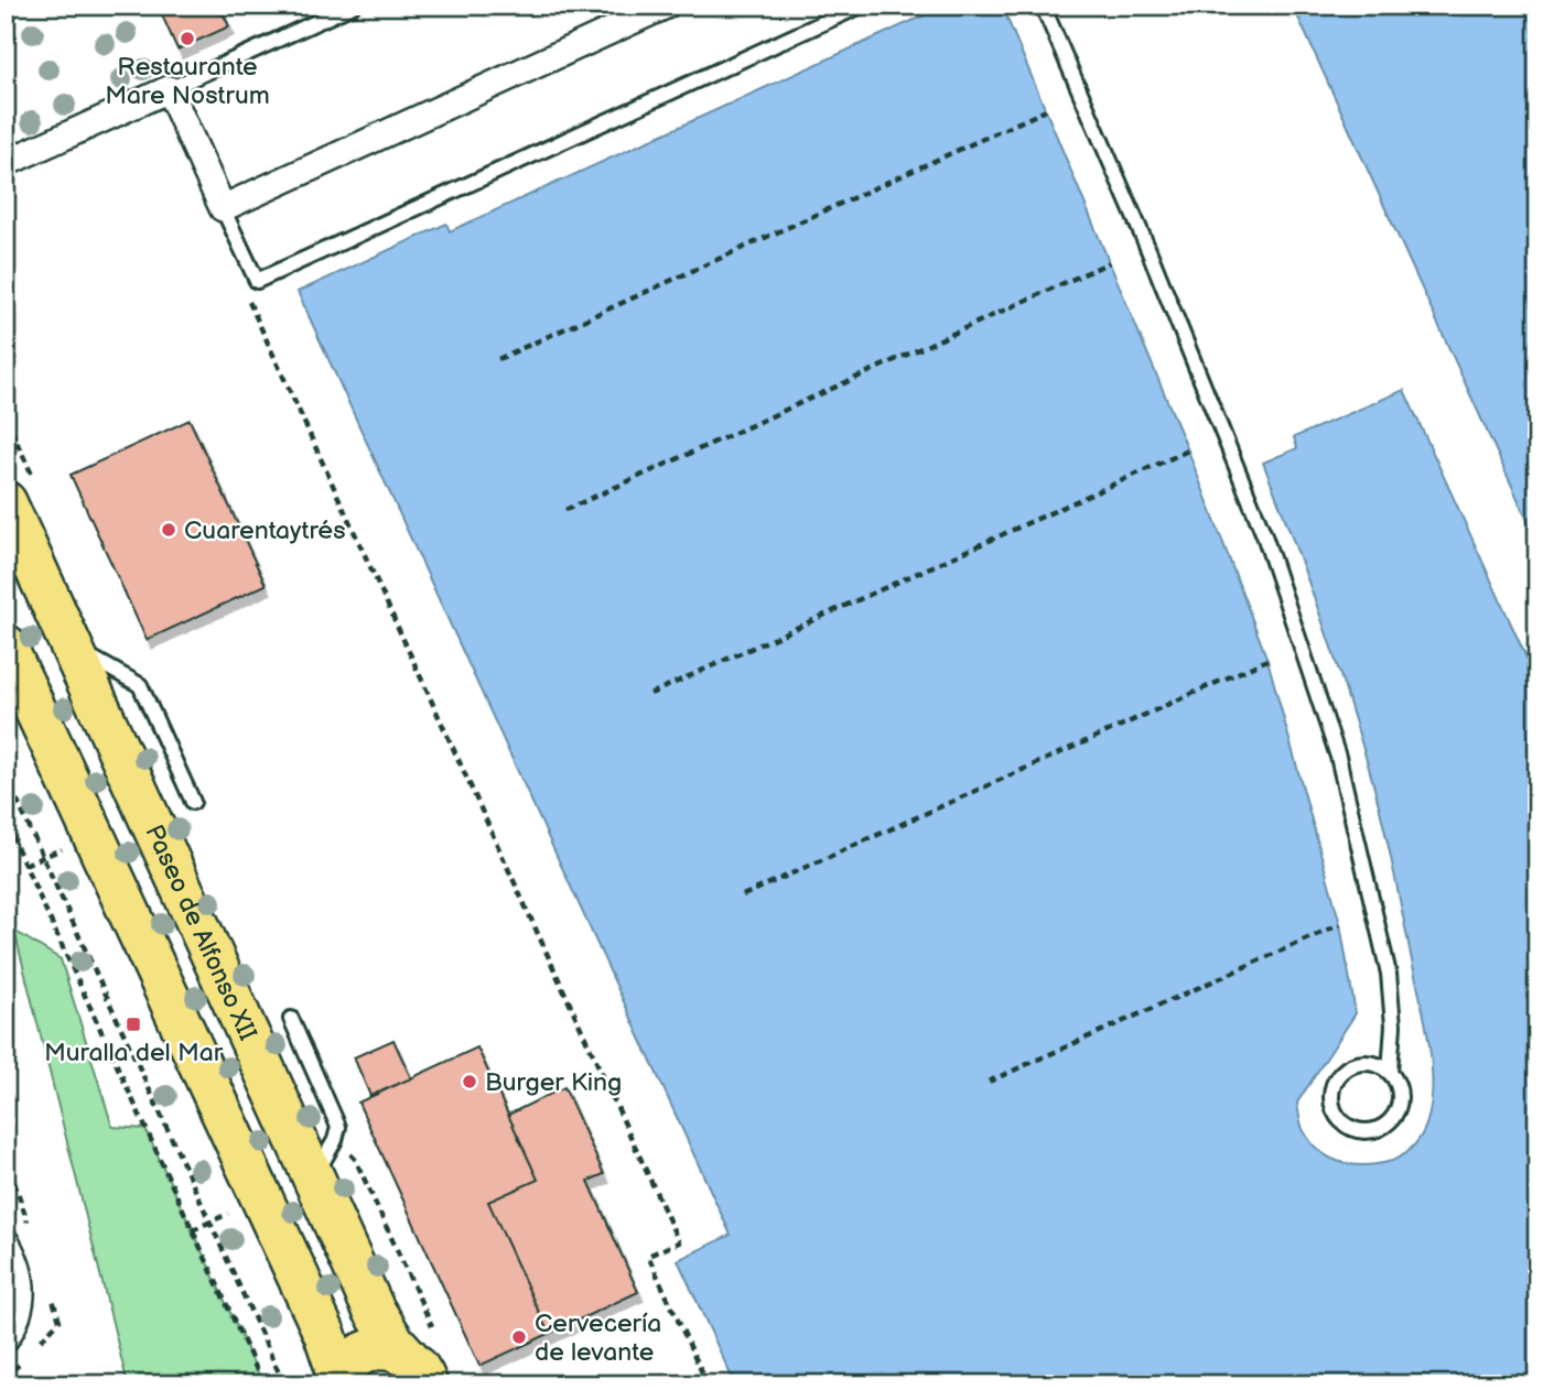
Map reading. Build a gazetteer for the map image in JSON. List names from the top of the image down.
{
  "streets": {
    "main road": ["Paseo de Alfonso XII"]
  },
  "places": {
    "other": [
      "Restaurante Mare Nostrum",
      "Cuarentaytrés",
      "Burger King",
      "Cervecería de levante"
    ],
    "transit": ["Muralla del Mar"]
  }
}
